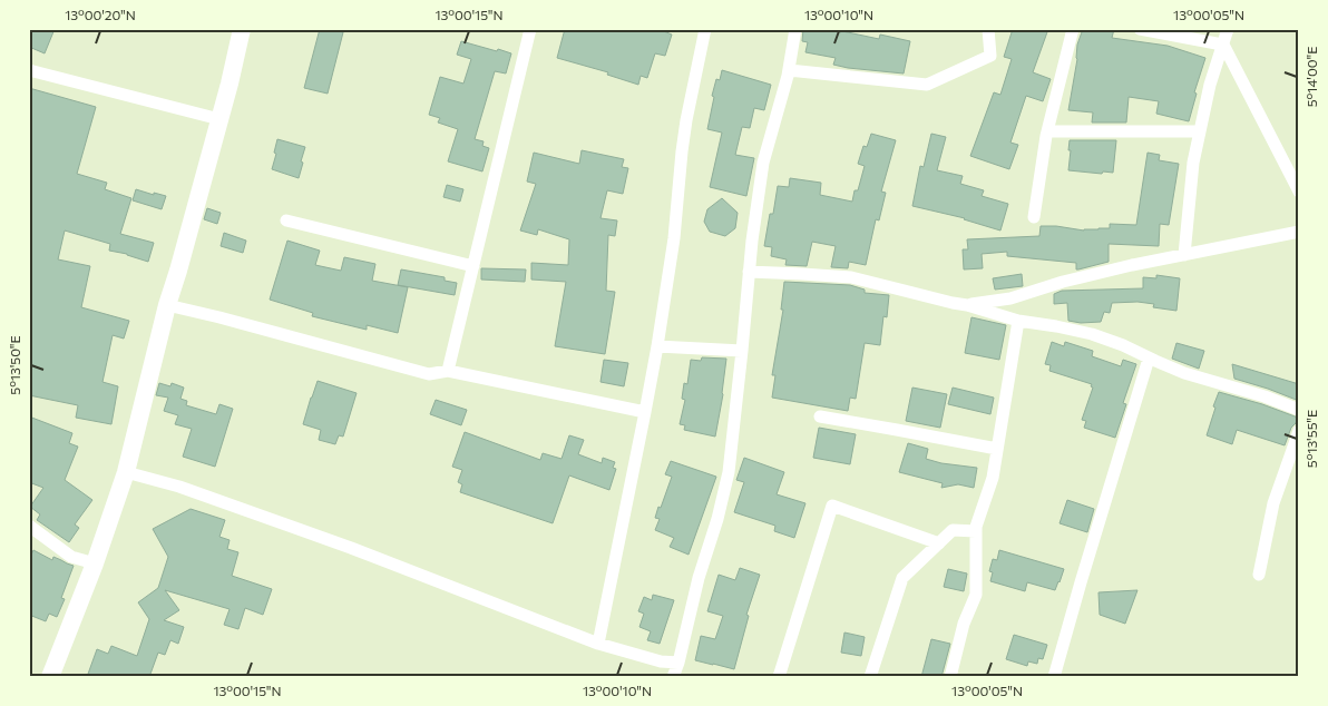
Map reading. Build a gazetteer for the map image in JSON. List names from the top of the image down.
{
  "coordinates": [
    "13°00'20\"N",
    "13°00'15\"N",
    "13°00'10\"N",
    "13°00'05\"N",
    "5°14'00\"E",
    "5°13'50\"E",
    "5°13'55\"E"
  ]
}
